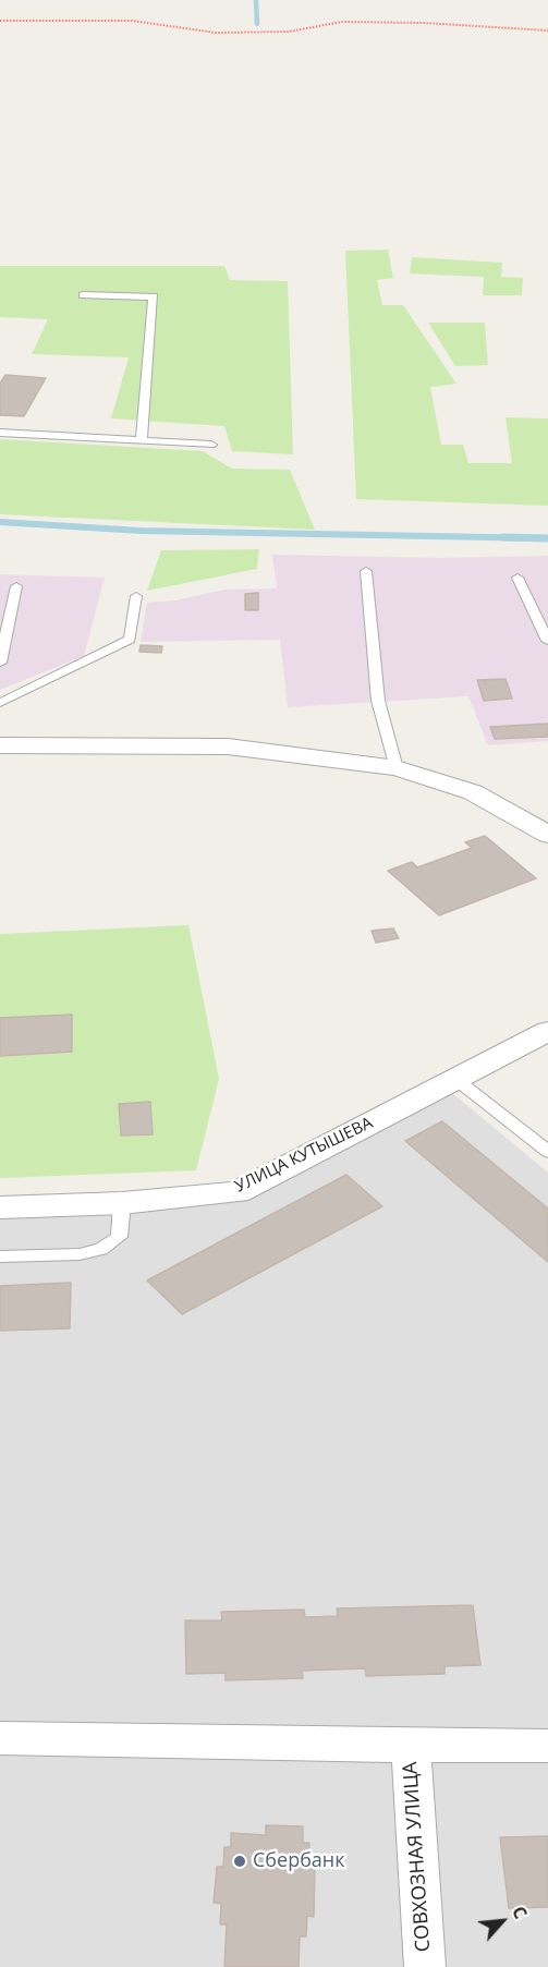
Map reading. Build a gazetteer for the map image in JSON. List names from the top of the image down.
{
  "streets": {
    "street": ["УЛИЦА КУТЫШЕВА", "СОВХОЗНАЯ УЛИЦА"]
  },
  "places": ["Сбербанк"],
  "north": "top right"
}
